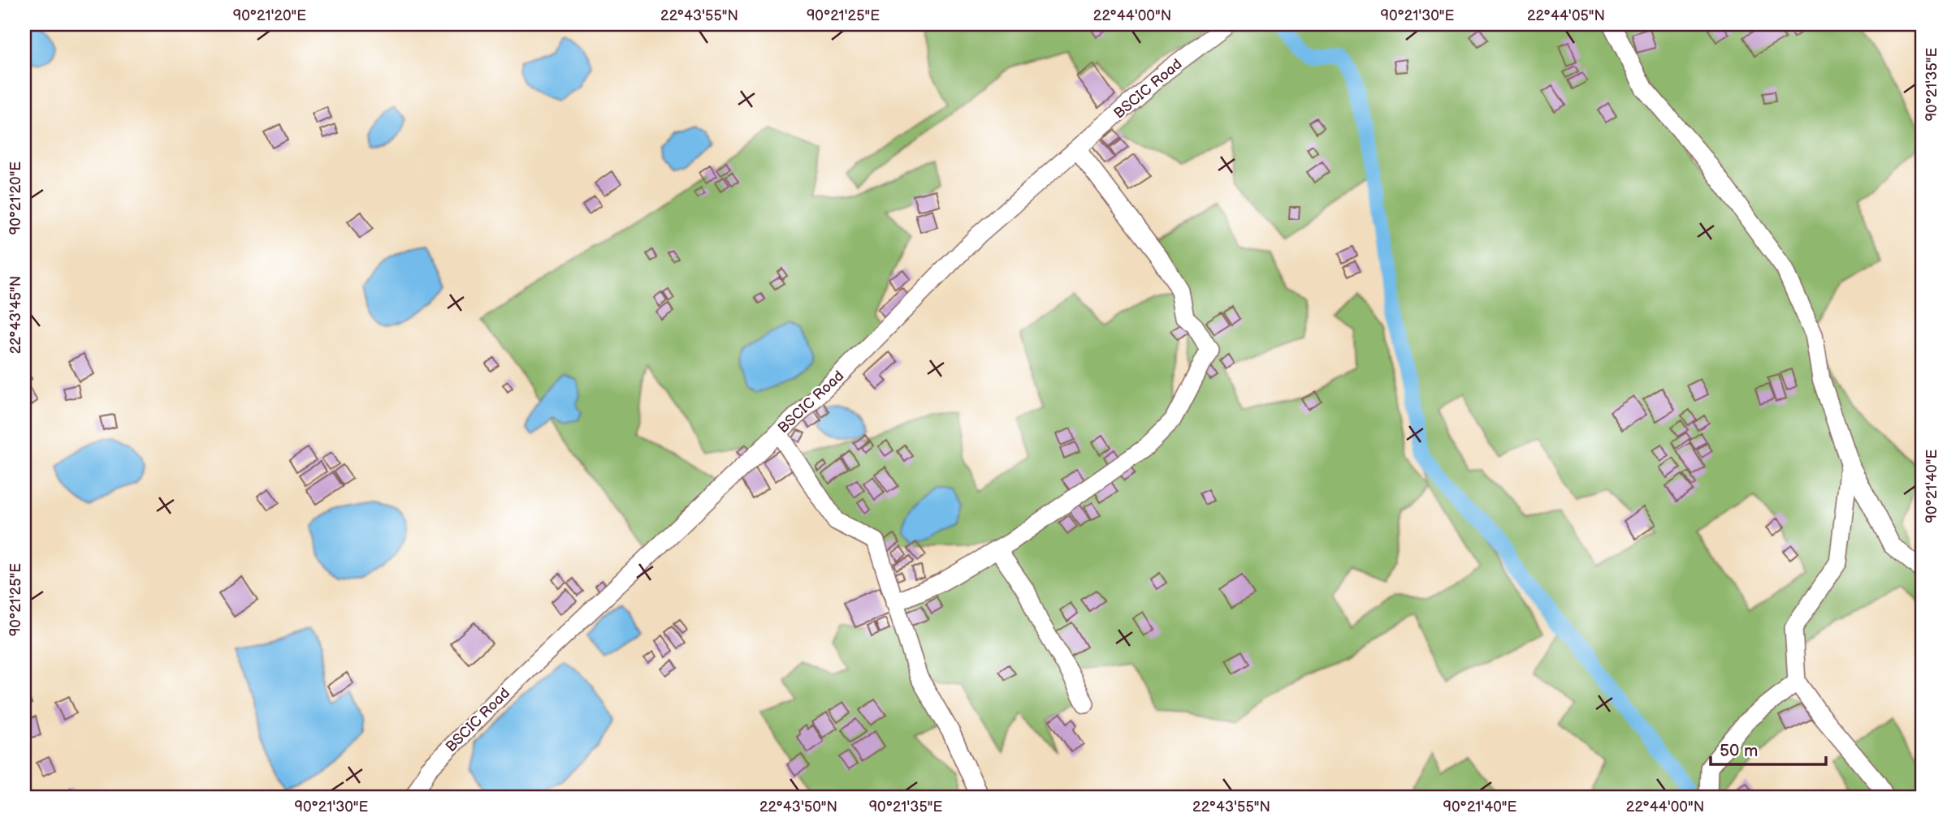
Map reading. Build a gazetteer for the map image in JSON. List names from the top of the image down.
{
  "streets": {
    "street": ["BSCIC Road"]
  },
  "scale_bar": "50 m",
  "coordinates": [
    "90°21'20\"E",
    "22°43'55\"N",
    "90°21'25\"E",
    "22°44'00\"N",
    "90°21'30\"E",
    "22°44'05\"N",
    "90°21'35\"E",
    "22°43'45\"N",
    "90°21'40\"E",
    "22°43'50\"N"
  ]
}
